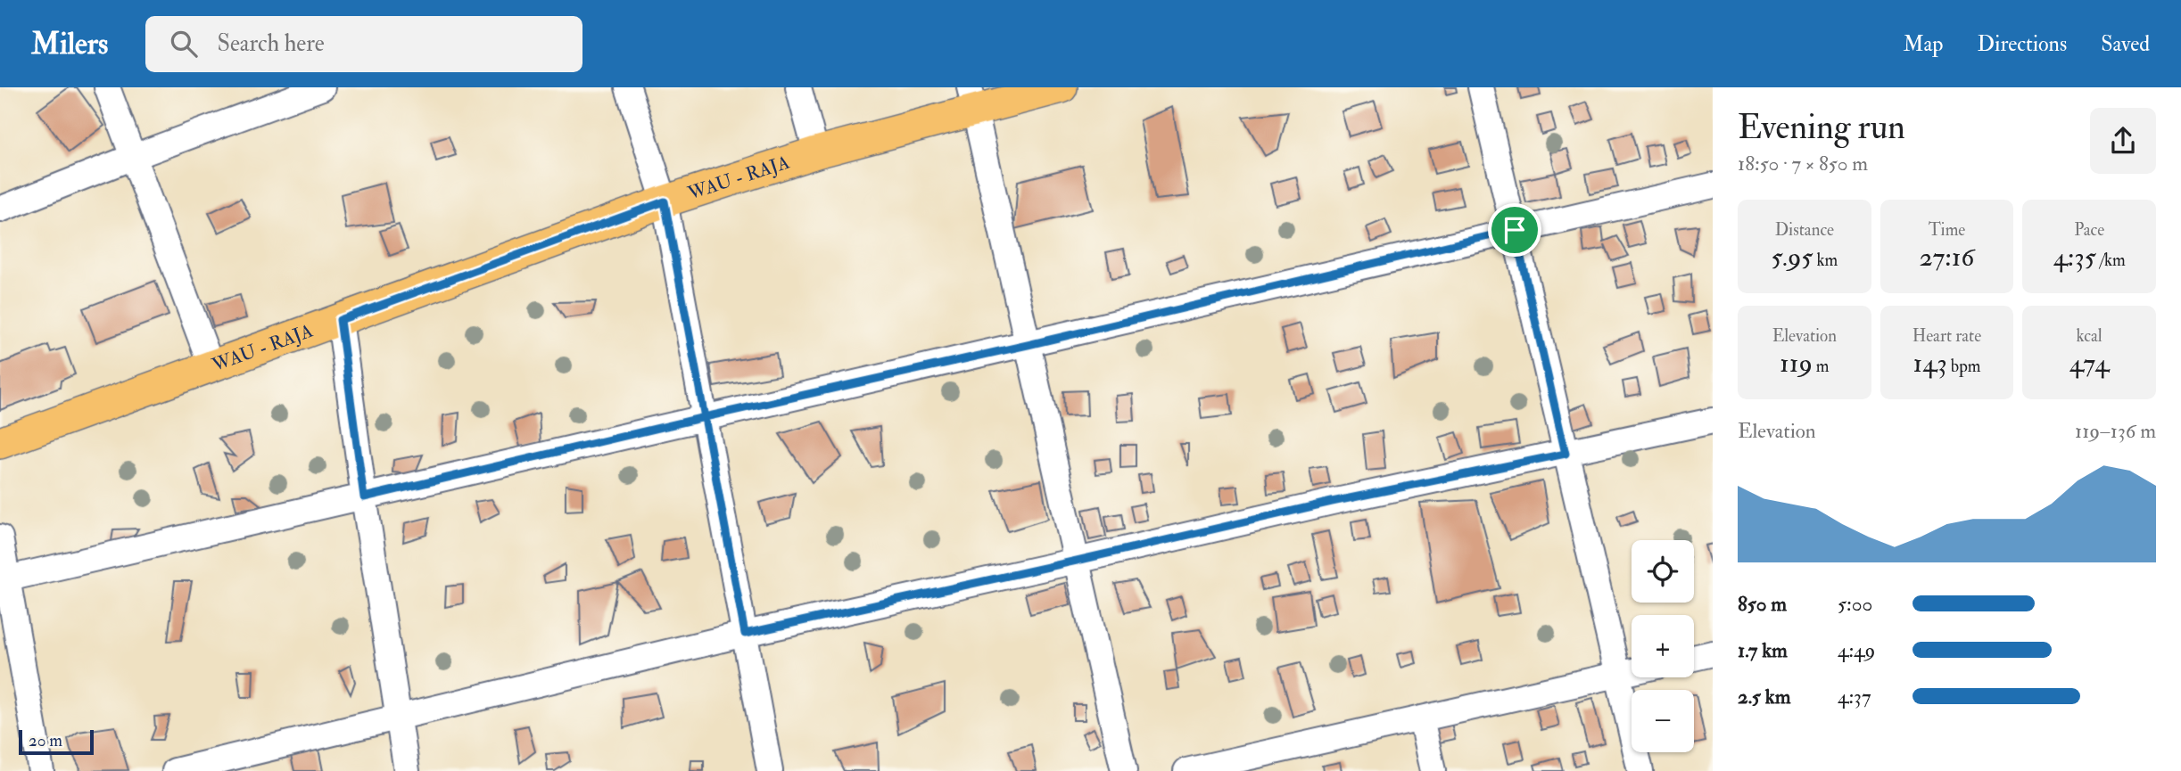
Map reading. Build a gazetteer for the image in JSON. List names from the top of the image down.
{
  "streets": {
    "main road": ["WAU - RAJA"]
  },
  "scale_bar": "20 m",
  "page": {
    "header": "Milers",
    "search": "Search here",
    "nav": ["Map", "Directions", "Saved"],
    "heading": ["Evening run", "18:50 · 7 × 850 m"],
    "stats": [
      ["Distance", "5.95 km"],
      ["Time", "27:16"],
      ["Pace", "4:35 /km"],
      ["Elevation", "119 m"],
      ["Heart rate", "143 bpm"],
      ["kcal", "474"]
    ],
    "chart": ["Elevation", "119–136 m"],
    "map_buttons": ["+", "−"],
    "list": [
      {
        "name": "850 m",
        "note": "5:00"
      },
      {
        "name": "1.7 km",
        "note": "4:49"
      },
      {
        "name": "2.5 km",
        "note": "4:37"
      }
    ],
    "scale": "20 m"
  }
}
